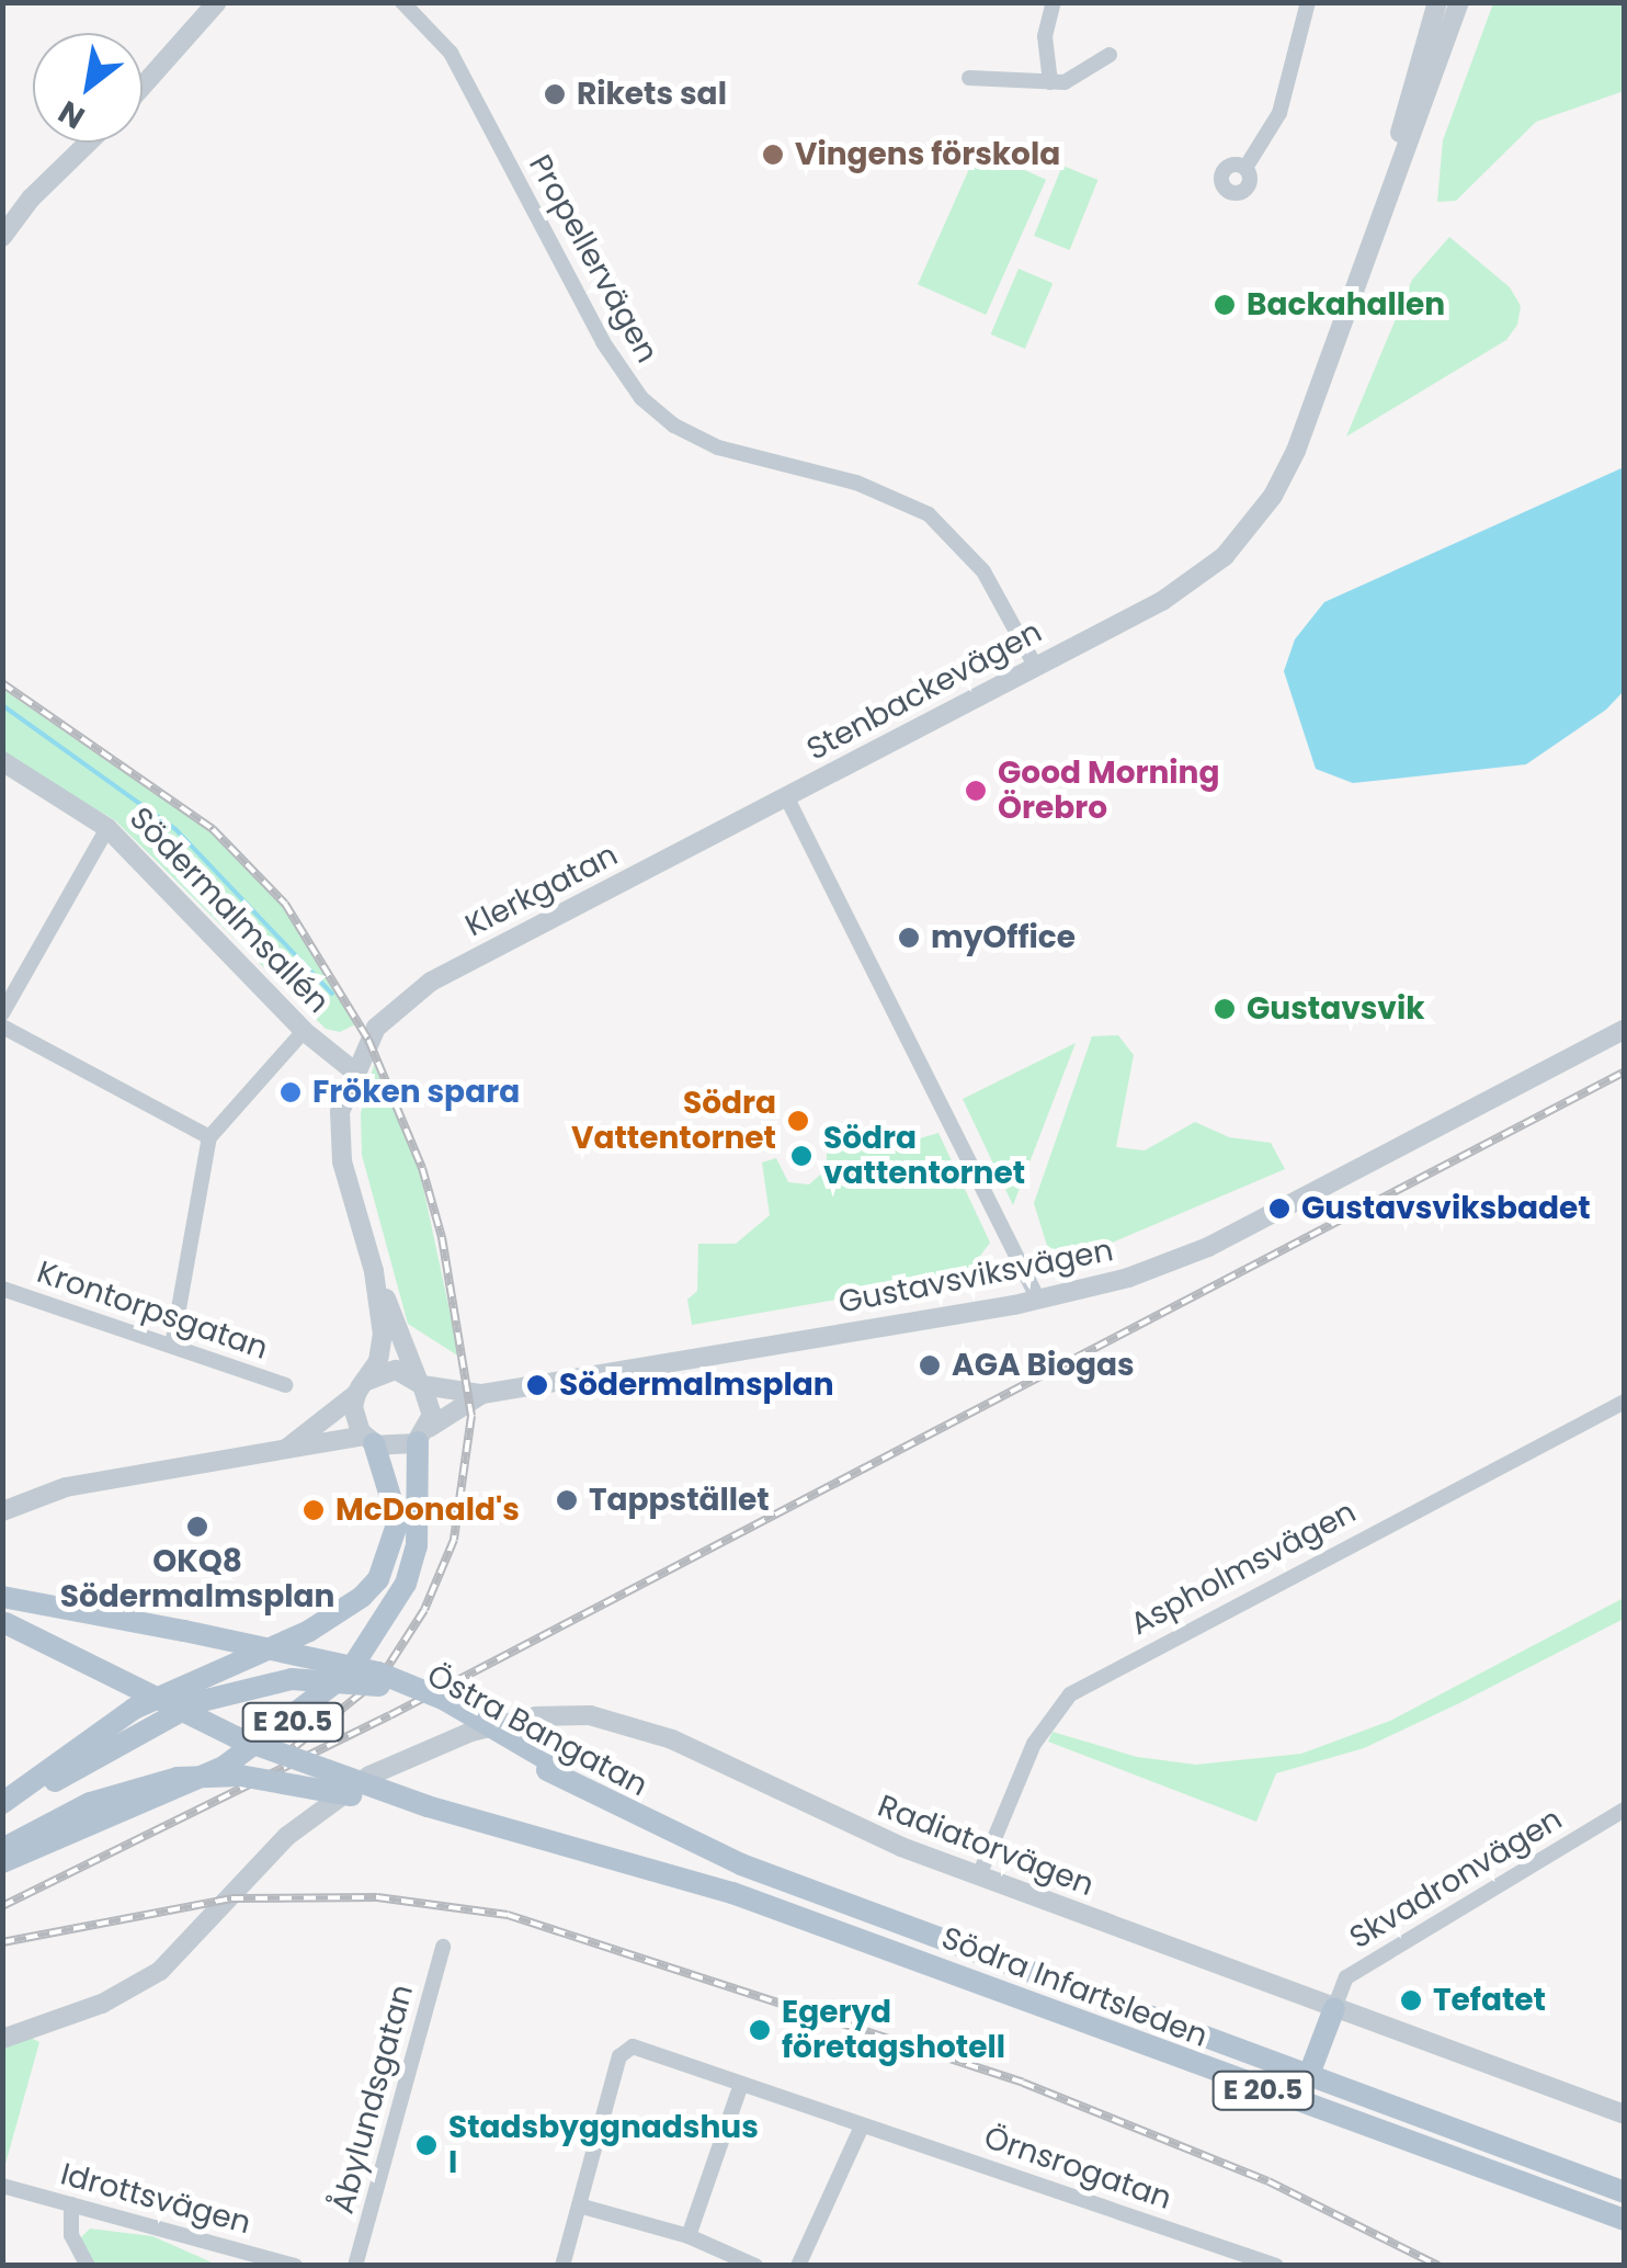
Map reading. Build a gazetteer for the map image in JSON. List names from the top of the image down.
{
  "streets": {
    "main road": ["E 20.5", "Östra Bangatan", "Södra Infartsleden"],
    "street": [
      "Propellervägen",
      "Stenbackevägen",
      "Klerkgatan",
      "Södermalmsallén",
      "Gustavsviksvägen",
      "Krontorpsgatan",
      "Aspholmsvägen",
      "Radiatorvägen",
      "Skvadronvägen",
      "Åbylundsgatan",
      "Örnsrogatan",
      "Idrottsvägen"
    ]
  },
  "crossings": [
    ["Propellervägen", "Stenbackevägen"],
    ["Stenbackevägen", "Klerkgatan"],
    ["Stenbackevägen", "Gustavsviksvägen"],
    ["Klerkgatan", "Södermalmsallén"],
    ["Gustavsviksvägen", "E 20.5"],
    ["Aspholmsvägen", "Radiatorvägen"],
    ["E 20.5", "Södra Infartsleden"],
    ["Östra Bangatan", "Södra Infartsleden"],
    ["Radiatorvägen", "Skvadronvägen"]
  ],
  "places": [
    "Rikets sal",
    "Vingens förskola",
    "Backahallen",
    "Good Morning Örebro",
    "myOffice",
    "Gustavsvik",
    "Fröken spara",
    "Södra Vattentornet",
    "Södra vattentornet",
    "Gustavsviksbadet",
    "AGA Biogas",
    "Södermalmsplan",
    "Tappstället",
    "McDonald's",
    "OKQ8 Södermalmsplan",
    "Tefatet",
    "Egeryd företagshotell",
    "Stadsbyggnadshus I"
  ],
  "north": "bottom left"
}
